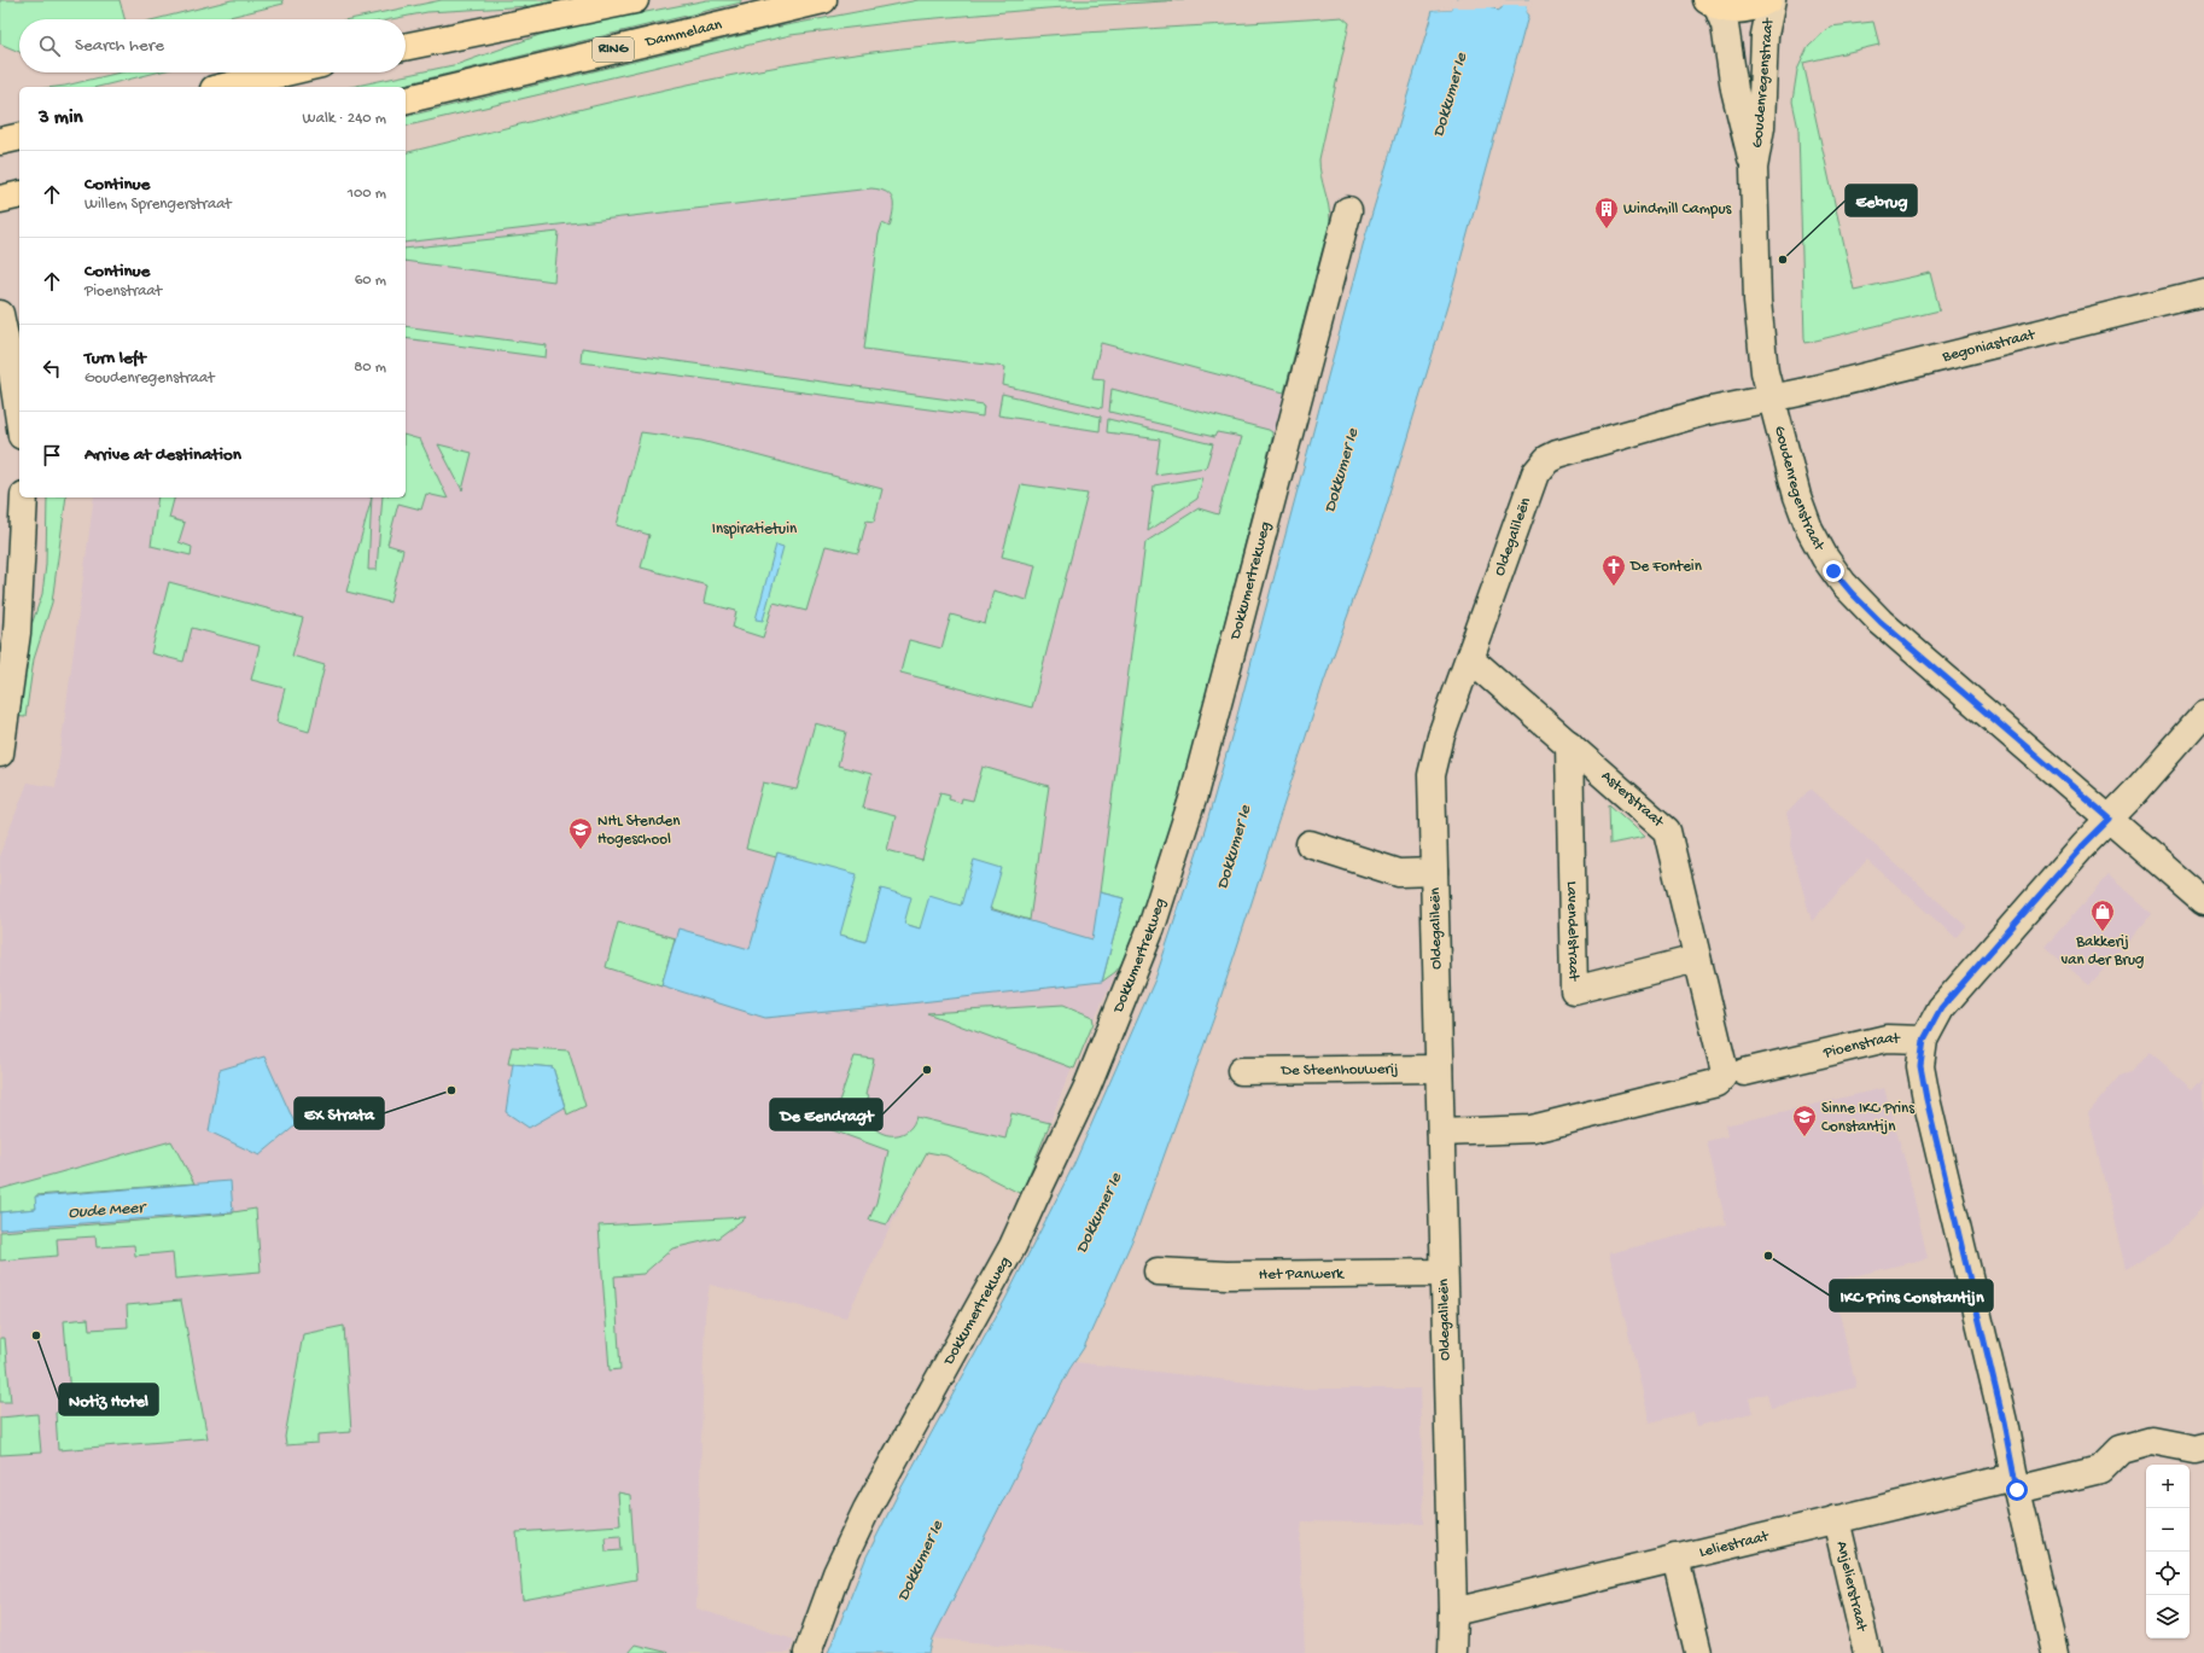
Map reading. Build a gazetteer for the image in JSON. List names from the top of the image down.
{
  "streets": {
    "main road": ["Dammelaan", "RING"],
    "street": [
      "Goudenregenstraat",
      "Begoniastraat",
      "Oldegalileën",
      "Dokkumertrekweg",
      "Asterstraat",
      "Lavendelstraat",
      "Pioenstraat",
      "De Steenhouwerij",
      "Het Panwerk",
      "Leliestraat",
      "Anjelierstraat"
    ]
  },
  "crossings": [
    ["Goudenregenstraat", "Begoniastraat"],
    ["Goudenregenstraat", "Oldegalileën"],
    ["Begoniastraat", "Oldegalileën"],
    ["Oldegalileën", "Asterstraat"],
    ["Oldegalileën", "Pioenstraat"],
    ["Oldegalileën", "De Steenhouwerij"],
    ["Oldegalileën", "Het Panwerk"],
    ["Oldegalileën", "Leliestraat"],
    ["Asterstraat", "Lavendelstraat"],
    ["Asterstraat", "Pioenstraat"],
    ["Leliestraat", "Anjelierstraat"]
  ],
  "water": ["Dokkumer Ie", "Oude Meer"],
  "parks": ["Inspiratietuin"],
  "places": {
    "building": ["Windmill Campus"],
    "other": [
      "Eebrug",
      "De Eendragt",
      "EX Strata",
      "IKC Prins Constantijn",
      "Notiz Hotel"
    ],
    "church": ["De Fontein"],
    "school or university": ["NHL Stenden Hogeschool", "Sinne IKC Prins Constantijn"],
    "shop": ["Bakkerij van der Brug"]
  },
  "page": {
    "search": "Search here",
    "heading": ["3 min", "Walk · 240 m"],
    "list": [
      ["Continue", "Willem Sprengerstraat", "100 m"],
      ["Continue", "Pioenstraat", "60 m"],
      ["Turn left", "Goudenregenstraat", "80 m"],
      "Arrive at destination"
    ],
    "map_buttons": ["+", "−"]
  }
}
